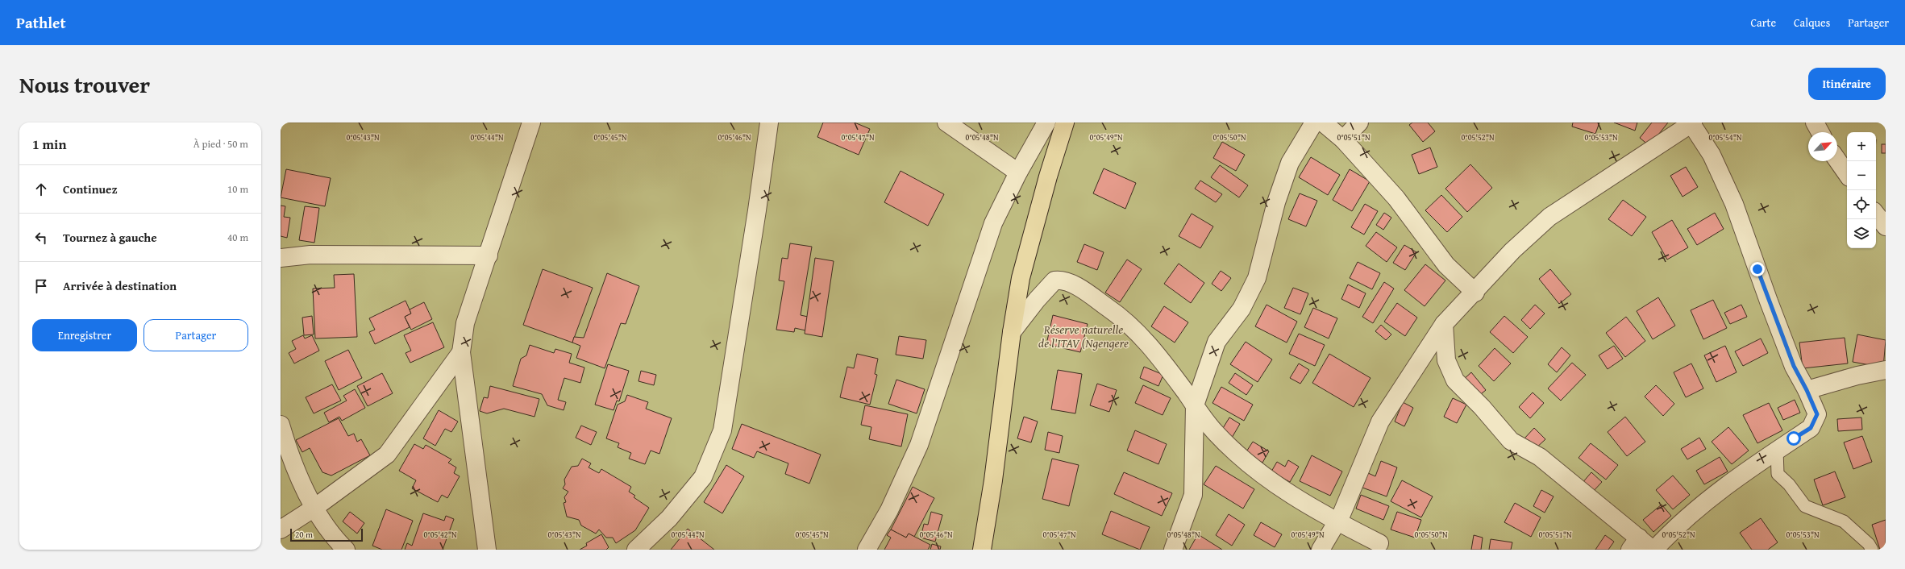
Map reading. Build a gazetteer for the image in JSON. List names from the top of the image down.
{
  "parks": ["Réserve naturelle de l'ITAV (Ngengere"],
  "scale_bar": "20 m",
  "north": "top right",
  "page": {
    "header": "Pathlet",
    "nav": ["Carte", "Calques", "Partager"],
    "title": "Nous trouver",
    "buttons": [
      "Itinéraire",
      ["Enregistrer", "Partager"]
    ],
    "heading": ["1 min", "À pied · 50 m"],
    "map_buttons": ["+", "−"],
    "list": [
      ["Continuez", "10 m"],
      ["Tournez à gauche", "40 m"],
      "Arrivée à destination"
    ],
    "scale": "20 m"
  },
  "coordinates": [
    "0°05'54\"N",
    "0°05'43\"N",
    "0°05'44\"N",
    "0°05'45\"N",
    "0°05'46\"N",
    "0°05'47\"N",
    "0°05'48\"N",
    "0°05'49\"N",
    "0°05'50\"N",
    "0°05'51\"N",
    "0°05'52\"N",
    "0°05'53\"N",
    "0°05'42\"N"
  ]
}
